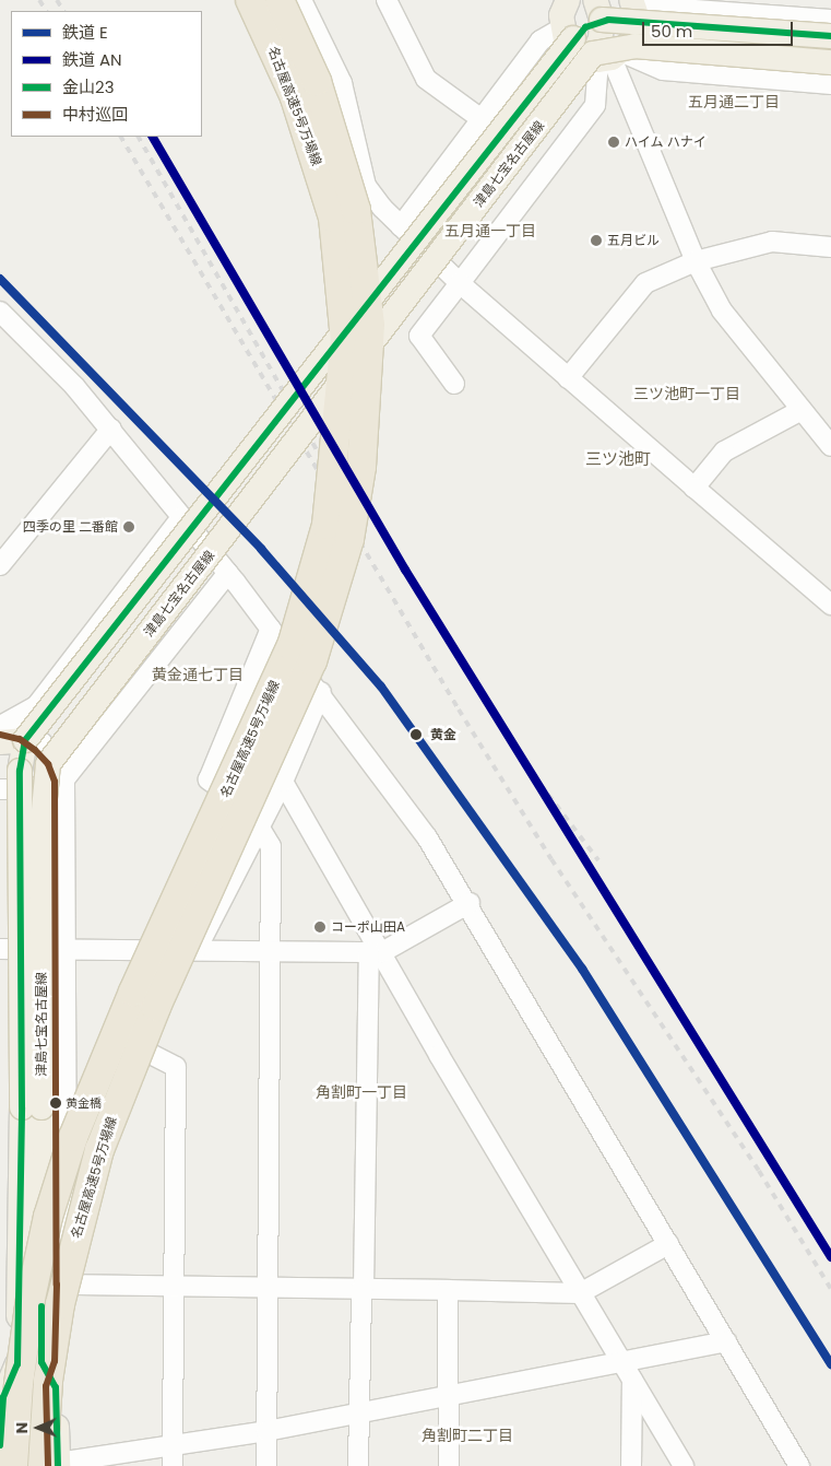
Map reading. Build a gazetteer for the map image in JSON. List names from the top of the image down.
{
  "streets": {
    "highway": ["名古屋高速5号万場線"],
    "main road": ["津島七宝名古屋線"]
  },
  "crossings": [
    ["名古屋高速5号万場線", "津島七宝名古屋線"]
  ],
  "districts": [
    "五月通二丁目",
    "五月通一丁目",
    "三ツ池町一丁目",
    "三ツ池町",
    "黄金通七丁目",
    "角割町一丁目",
    "角割町二丁目"
  ],
  "places": [
    "ハイム ハナイ",
    "五月ビル",
    "四季の里 二番館",
    "黄金",
    "コーポ山田A",
    "黄金橋"
  ],
  "lines": [
    "transit line 金山23",
    "rail line AN",
    "rail line E",
    "transit line 中村巡回"
  ],
  "legend": [
    "鉄道 E",
    "鉄道 AN",
    "金山23",
    "中村巡回"
  ],
  "scale_bar": "50 m",
  "north": "left"
}
